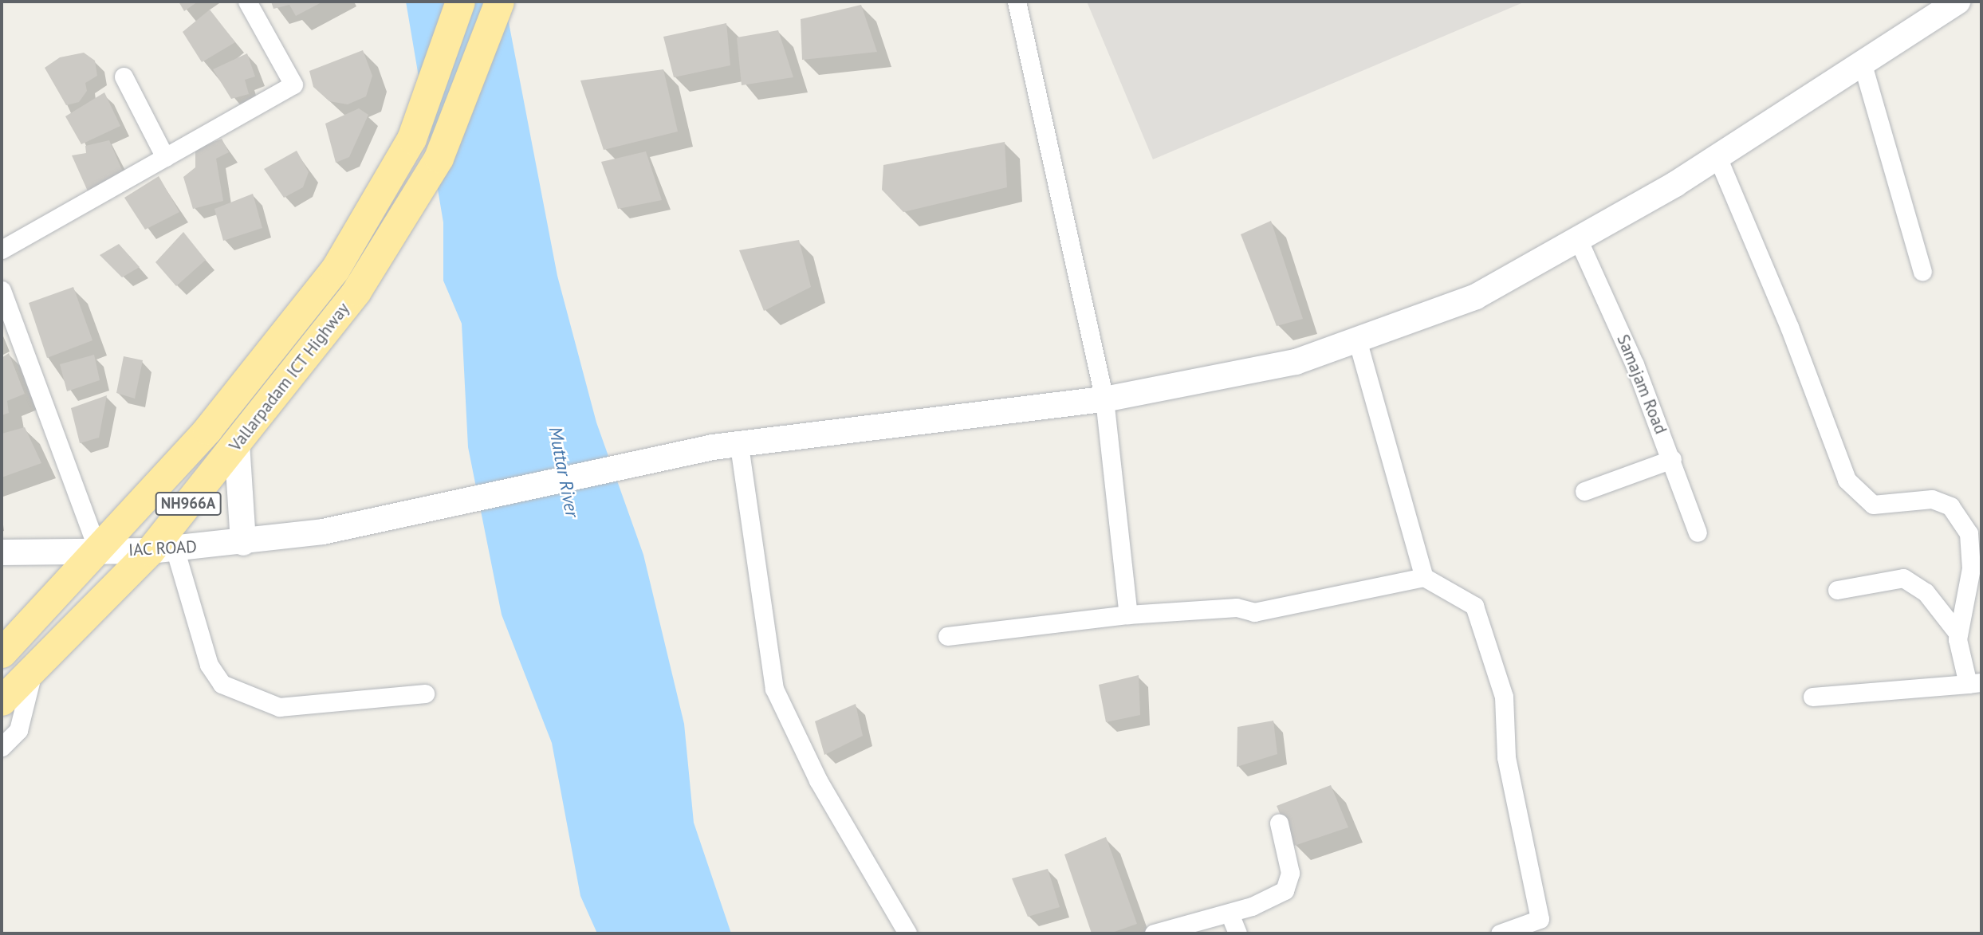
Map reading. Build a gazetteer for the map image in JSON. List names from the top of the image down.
{
  "streets": {
    "highway": ["Vallarpadam ICT Highway", "NH966A"],
    "main road": ["IAC ROAD"],
    "street": ["Samajam Road"]
  },
  "crossings": [
    ["Vallarpadam ICT Highway", "IAC ROAD"],
    ["Samajam Road", "IAC ROAD"]
  ],
  "water": ["Muttar River"]
}
